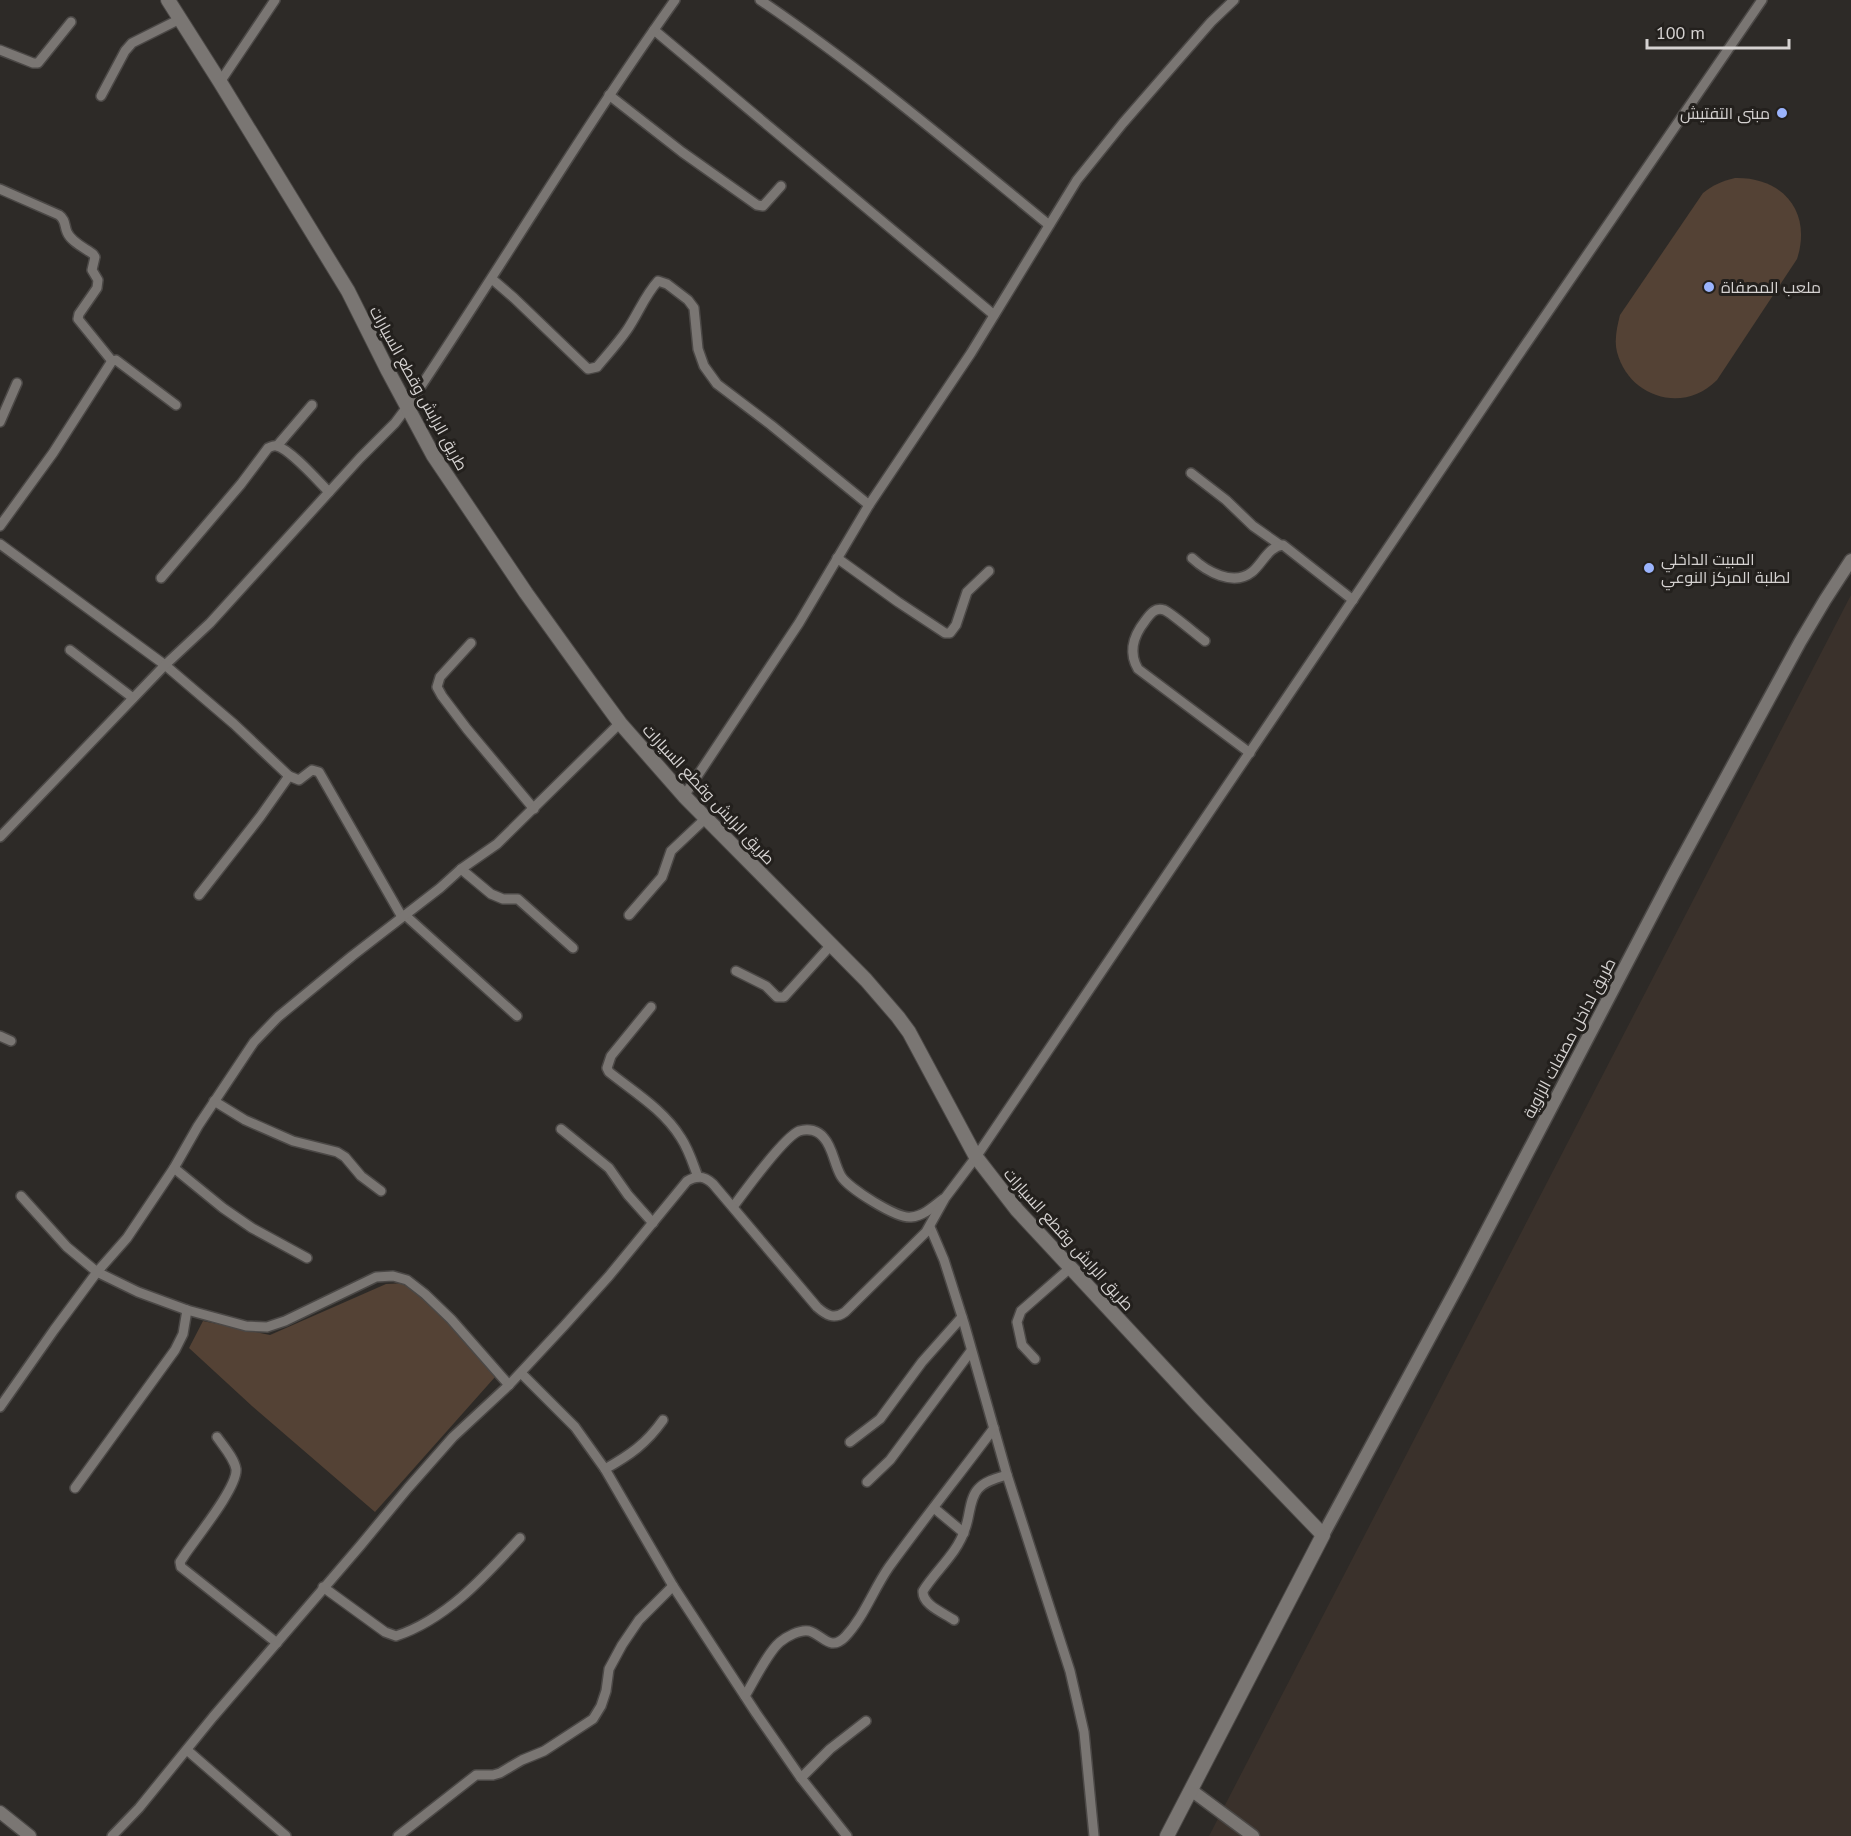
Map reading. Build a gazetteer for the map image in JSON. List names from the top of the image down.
{
  "streets": {
    "main road": ["طريق الرابش وقطع السيارات"],
    "street": ["طريق لداخل مصفات الزاوية"]
  },
  "crossings": [
    ["طريق الرابش وقطع السيارات", "طريق لداخل مصفات الزاوية"]
  ],
  "places": ["مبنى التفتيش", "ملعب المصفاة", "المبيت الداخلي لطلبة المركز النوعي"],
  "scale_bar": "100 m"
}
